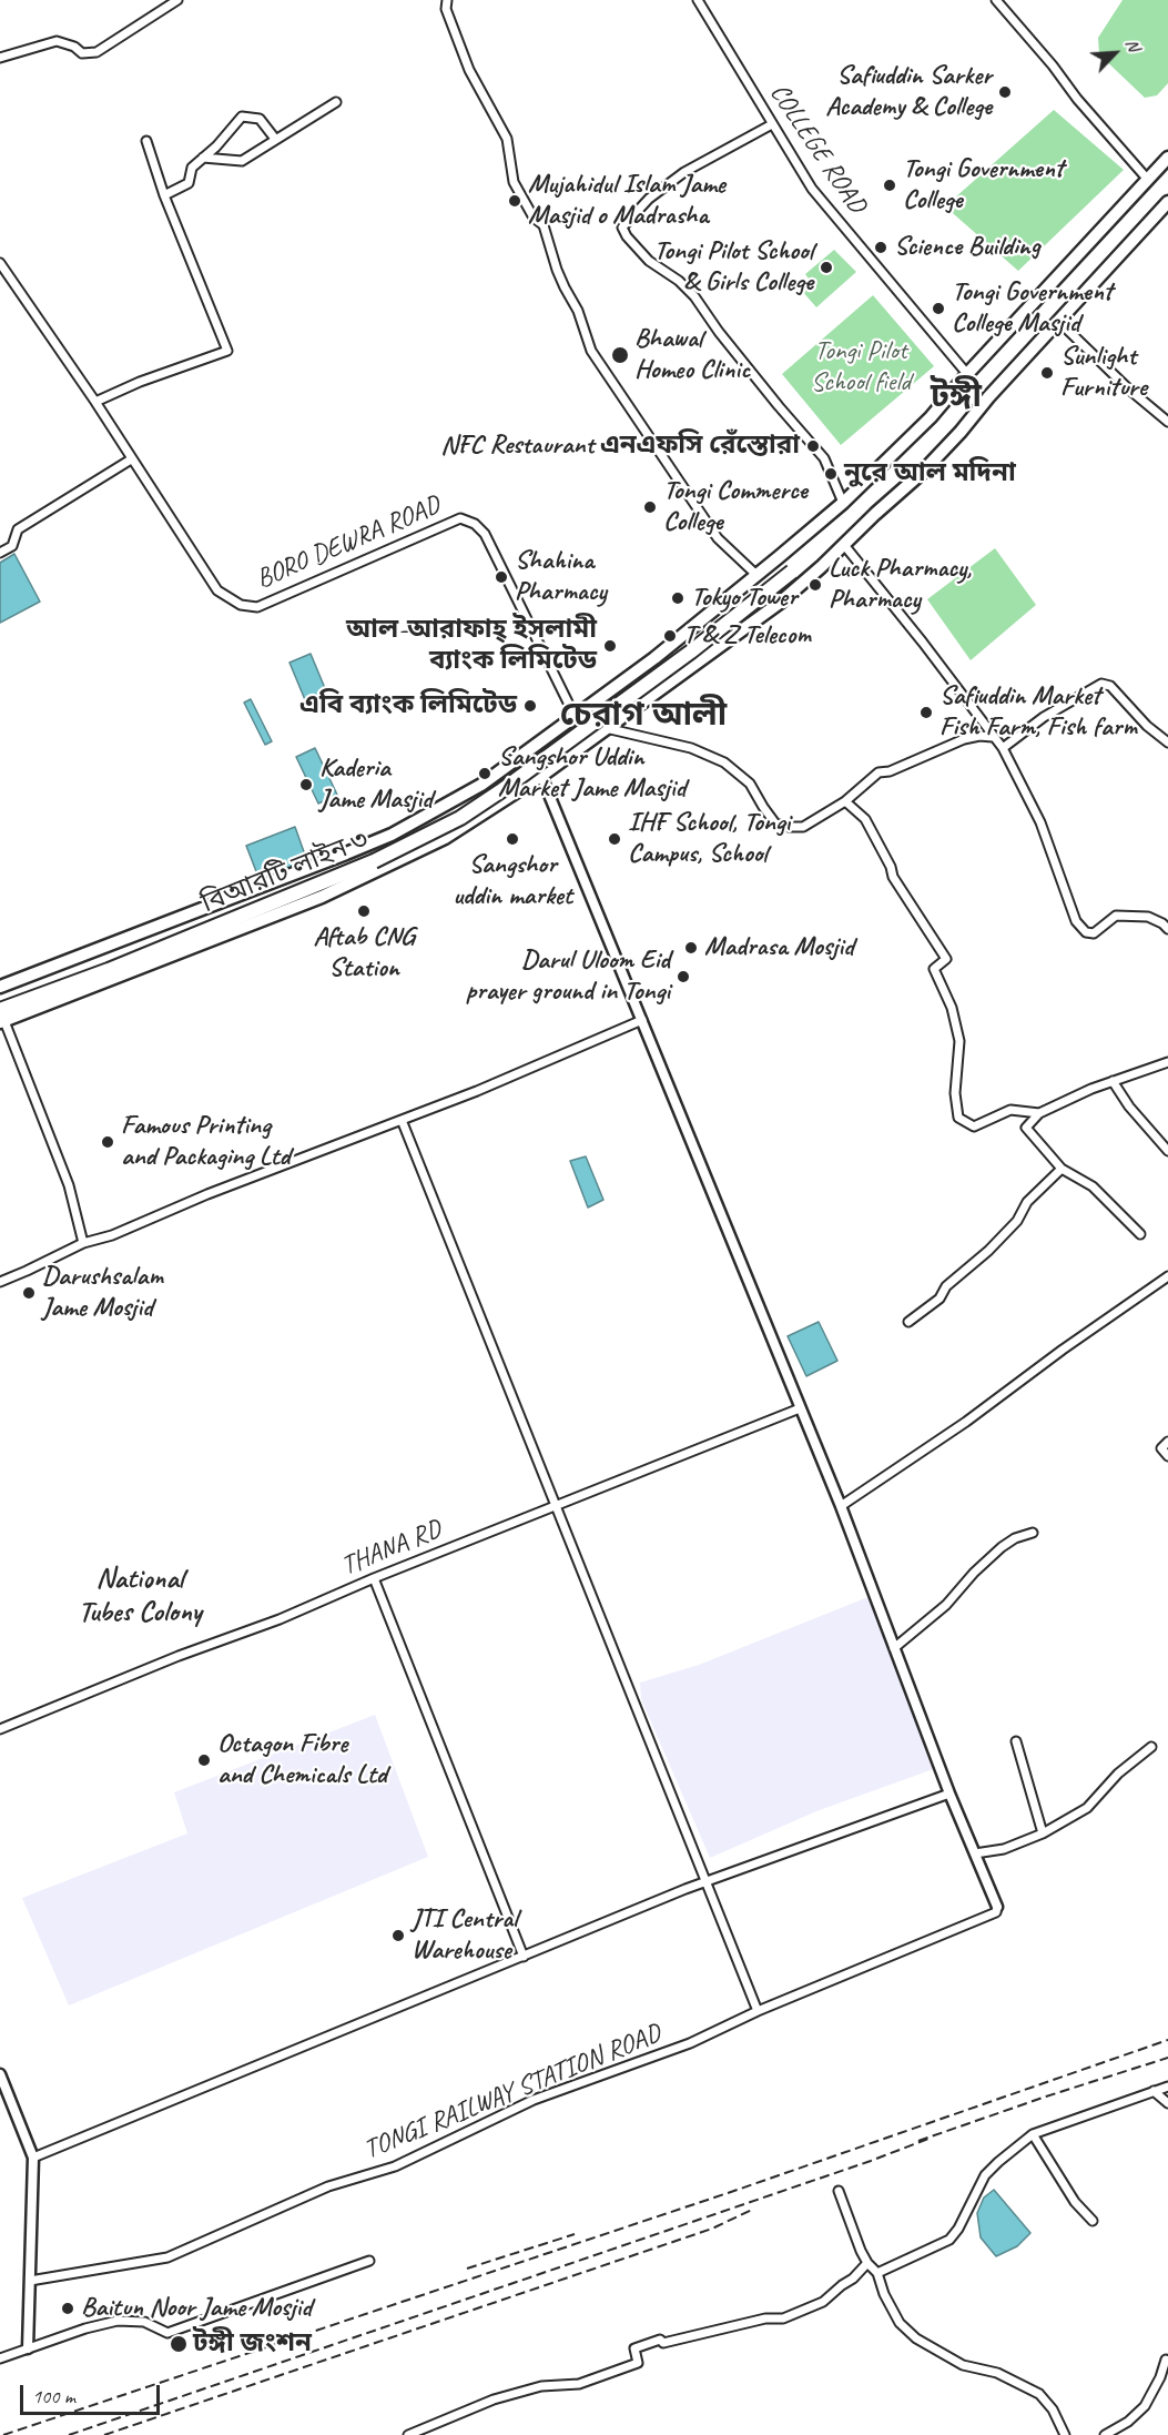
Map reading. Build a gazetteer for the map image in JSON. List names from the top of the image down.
{
  "streets": {
    "highway": ["বিআরটি লাইন ৩"],
    "street": [
      "COLLEGE ROAD",
      "BORO DEWRA ROAD",
      "THANA RD",
      "TONGI RAILWAY STATION ROAD"
    ]
  },
  "districts": ["টঙ্গী", "চেরাগ আলী", "National Tubes Colony"],
  "parks": ["Tongi Pilot School field"],
  "places": [
    "Safiuddin Sarker Academy & College",
    "Tongi Government College",
    "Mujahidul Islam Jame Masjid o Madrasha",
    "Science Building",
    "Tongi Pilot School & Girls College",
    "Tongi Government College Masjid",
    "Bhawal Homeo Clinic",
    "Sunlight Furniture",
    "NFC Restaurant এনএফসি রেঁস্তোরা",
    "নুরে আল মদিনা",
    "Tongi Commerce College",
    "Shahina Pharmacy",
    "Luck Pharmacy, Pharmacy",
    "Tokyo Tower",
    "T & Z Telecom",
    "আল-আরাফাহ্ ইসলামী ব্যাংক লিমিটেড",
    "এবি ব্যাংক লিমিটেড",
    "Safiuddin Market Fish Farm, Fish farm",
    "Sangshor Uddin Market Jame Masjid",
    "Kaderia Jame Masjid",
    "Sangshor uddin market",
    "IHF School, Tongi Campus, School",
    "Aftab CNG Station",
    "Madrasa Mosjid",
    "Darul Uloom Eid prayer ground in Tongi",
    "Famous Printing and Packaging Ltd",
    "Darushsalam Jame Mosjid",
    "Octagon Fibre and Chemicals Ltd",
    "JTI Central Warehouse",
    "Baitun Noor Jame Mosjid",
    "টঙ্গী জংশন"
  ],
  "scale_bar": "100 m",
  "north": "top right"
}
